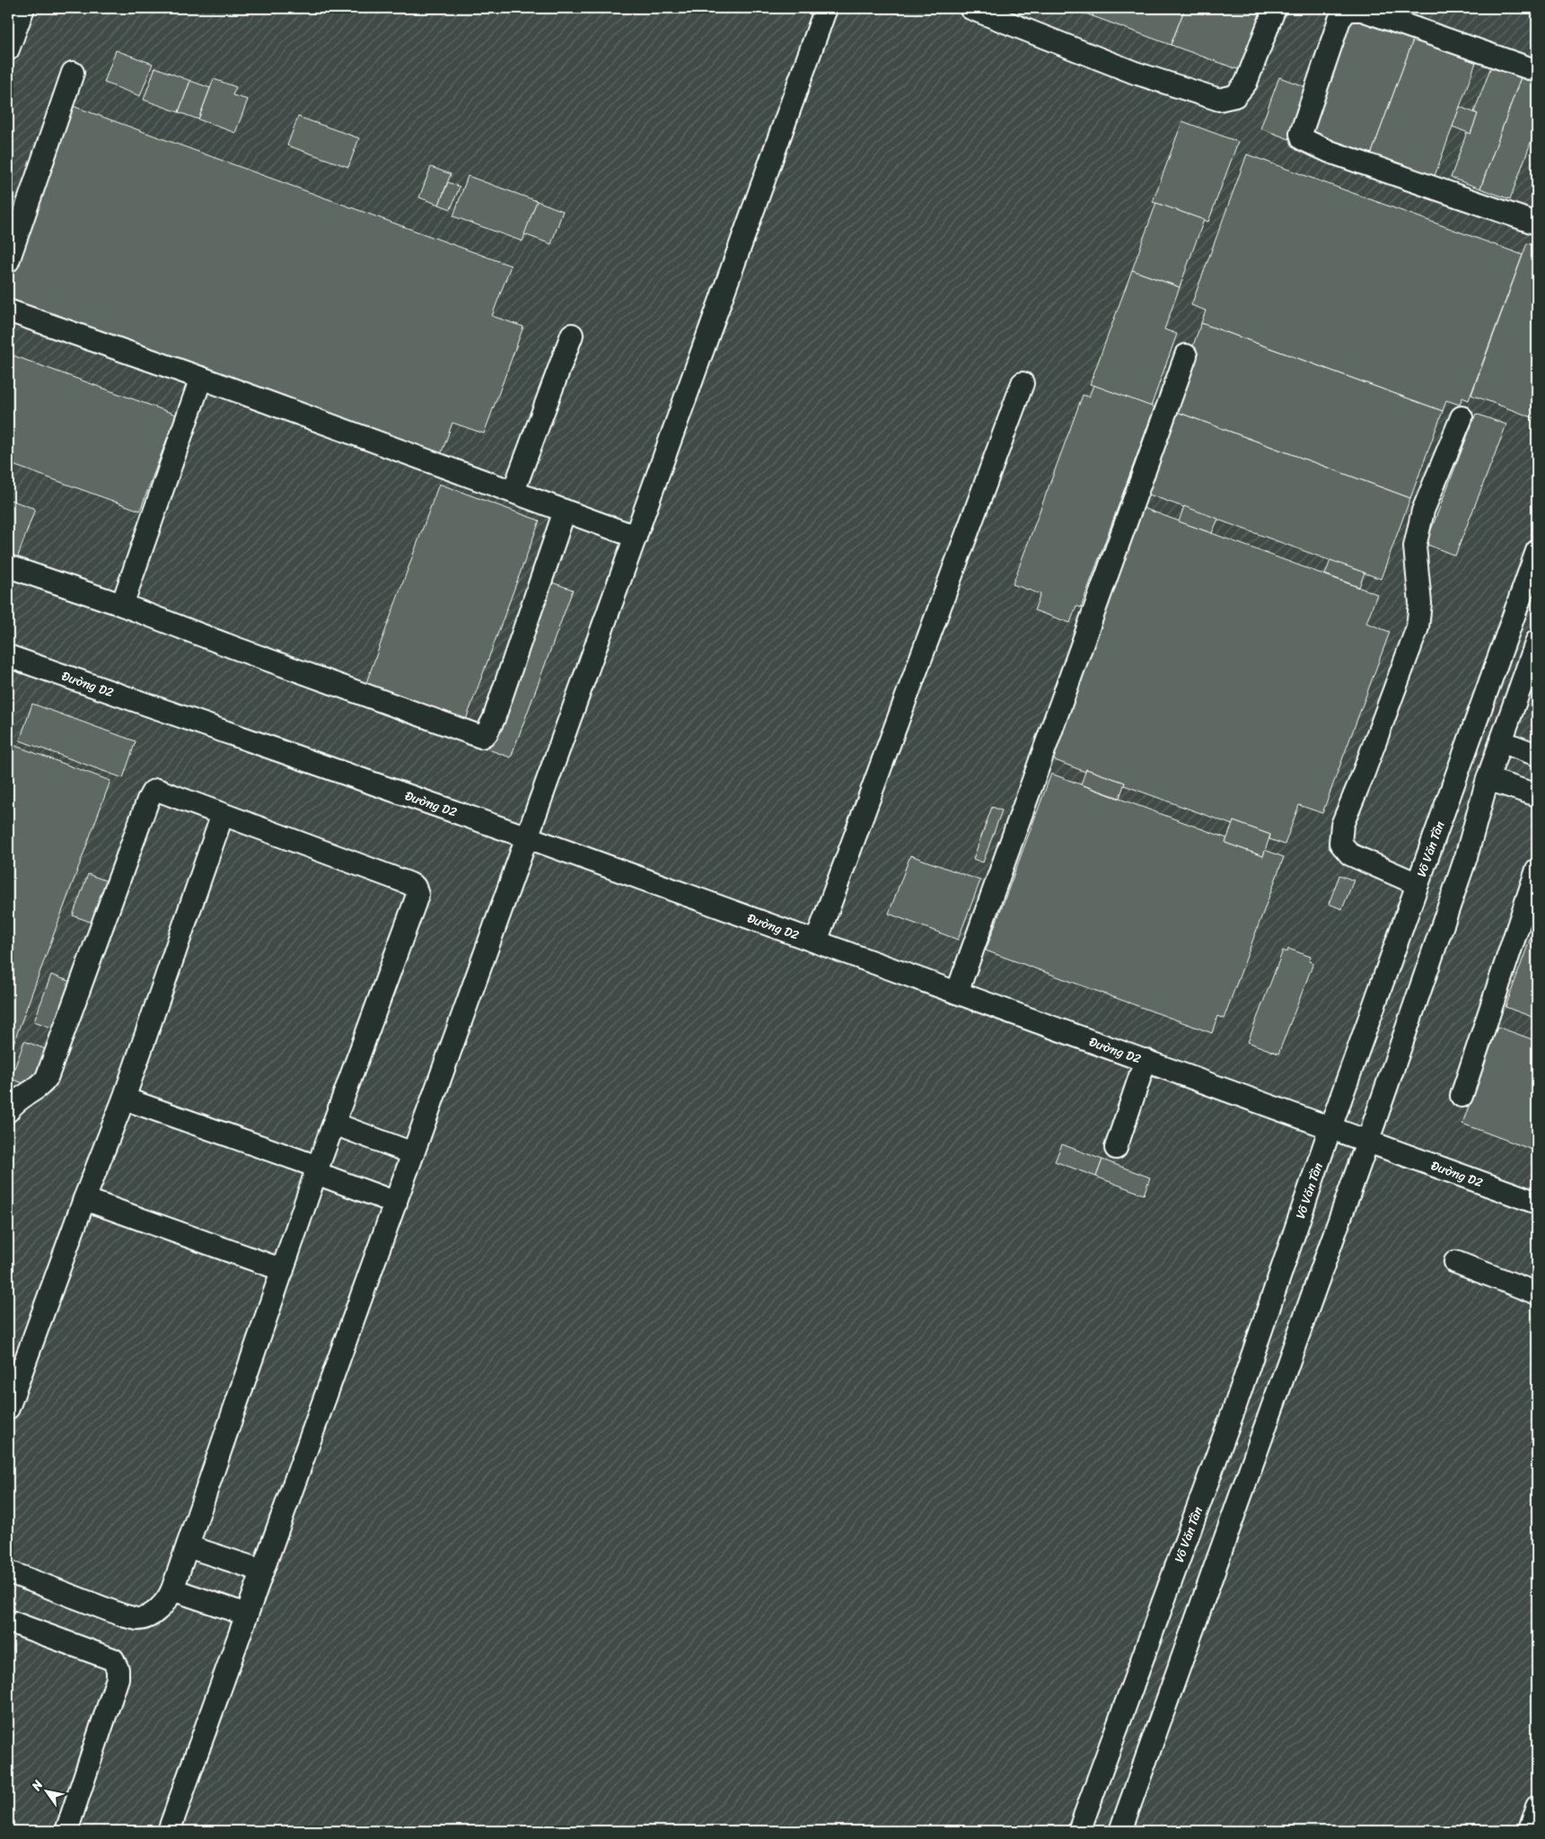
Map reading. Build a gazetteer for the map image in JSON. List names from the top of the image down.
{
  "streets": {
    "street": ["Đường D2", "Võ Văn Tần"]
  },
  "crossings": [
    ["Đường D2", "Võ Văn Tần"]
  ],
  "north": "top left"
}
